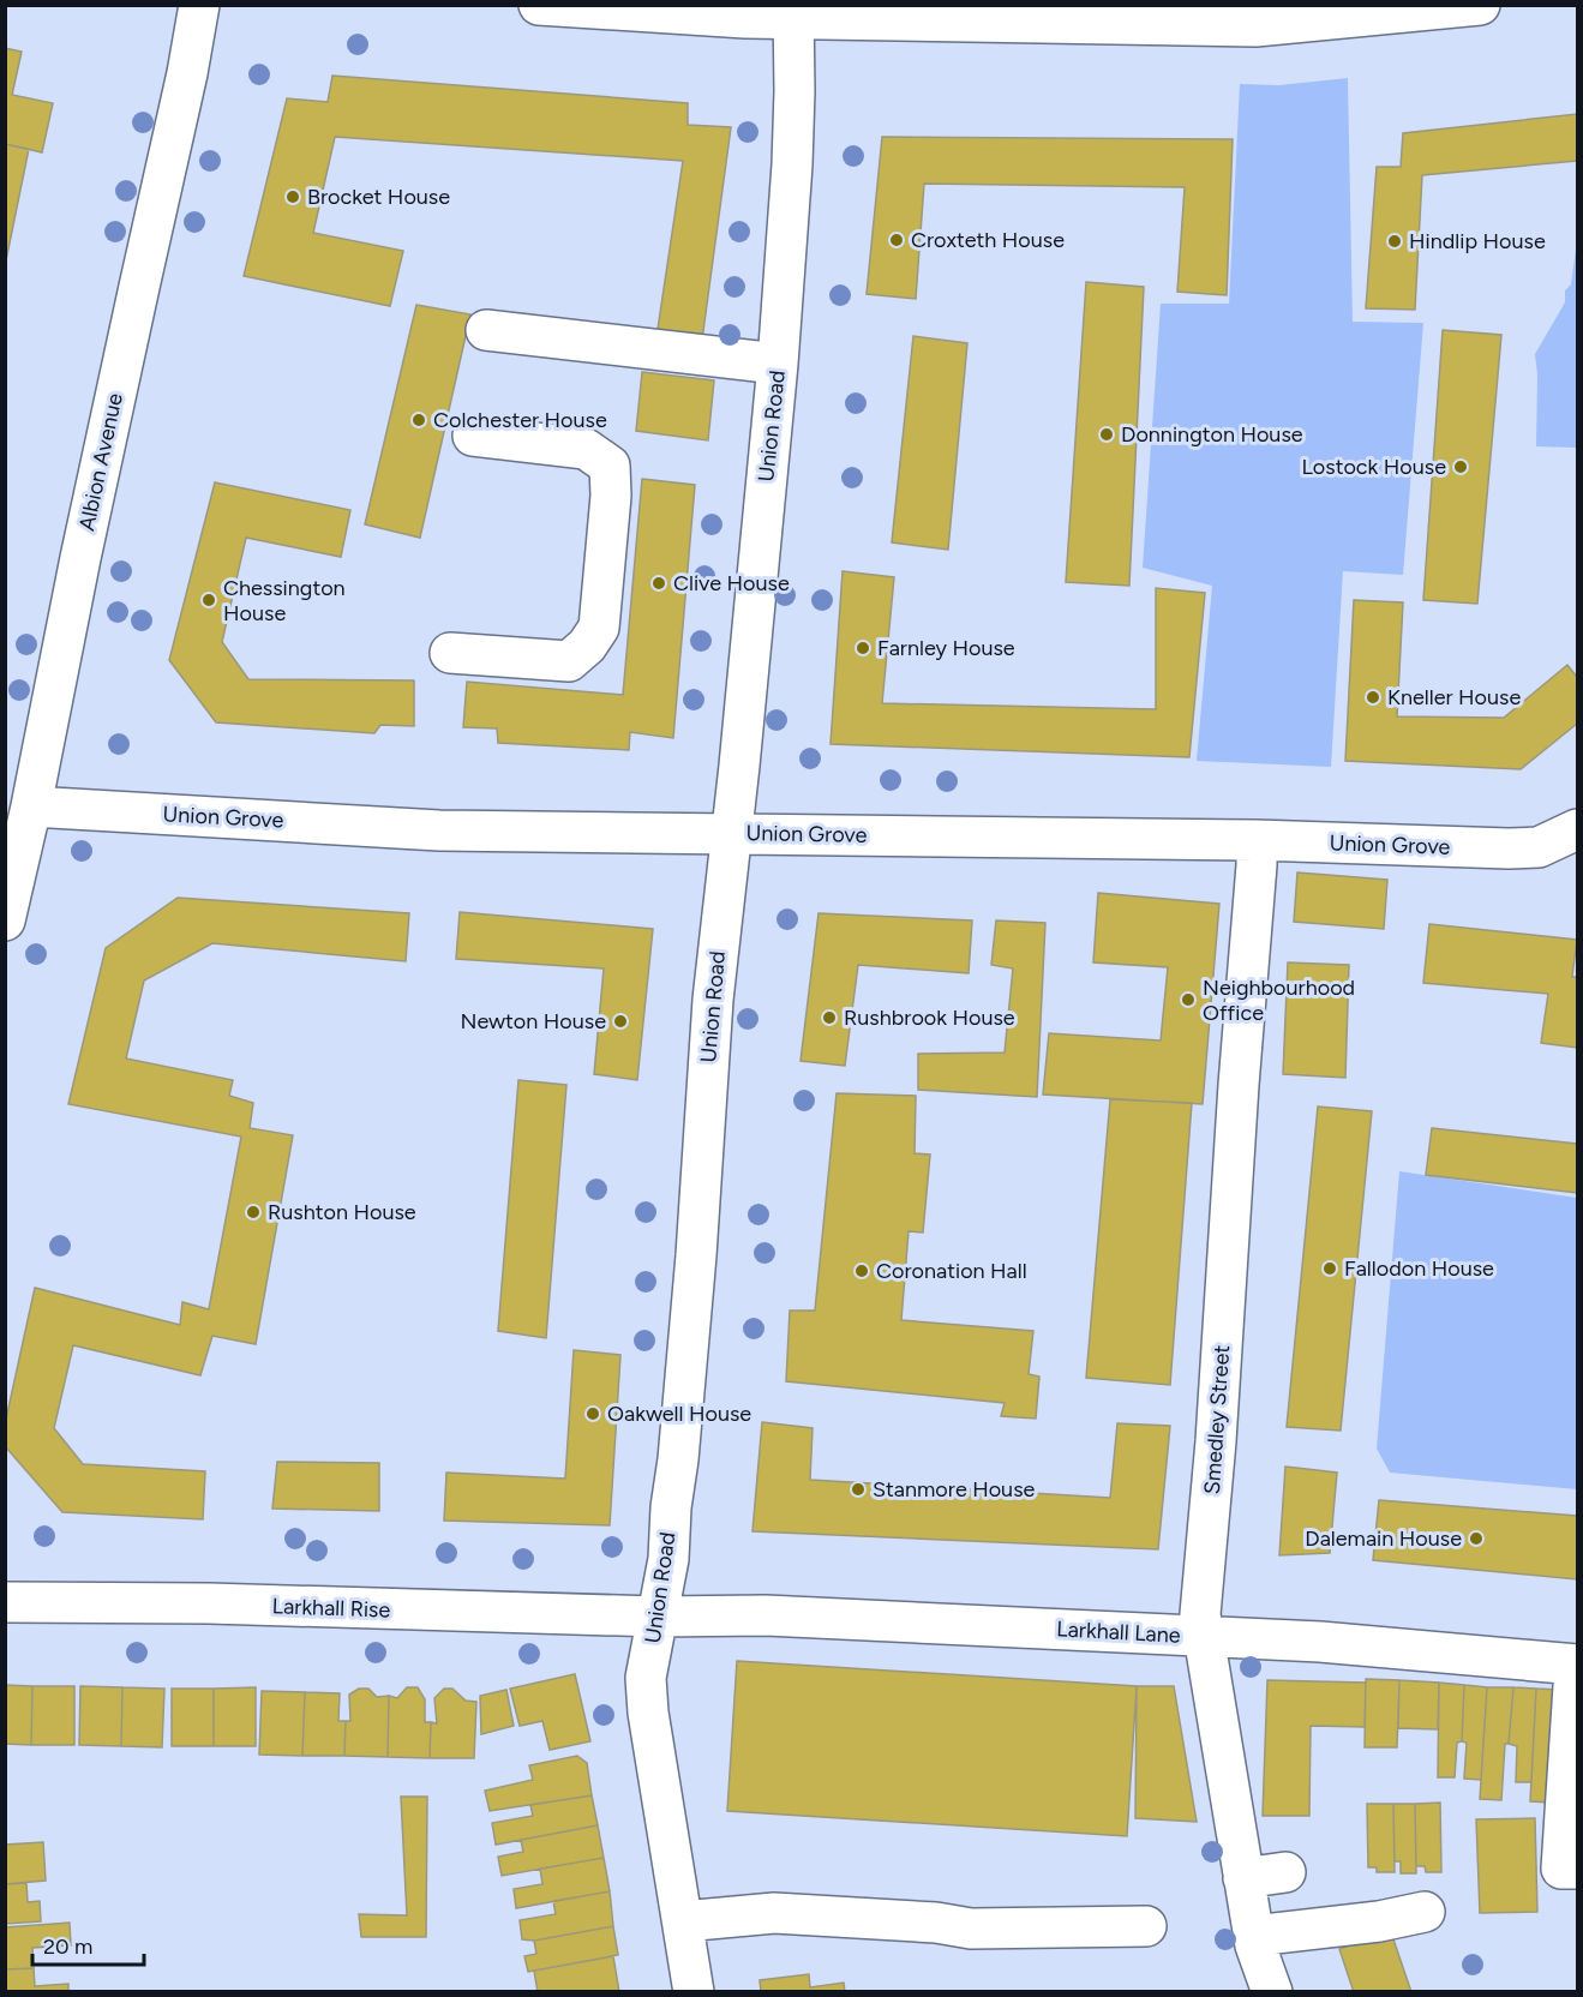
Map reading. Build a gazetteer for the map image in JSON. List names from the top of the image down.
{
  "streets": {
    "street": [
      "Union Road",
      "Albion Avenue",
      "Union Grove",
      "Smedley Street",
      "Larkhall Rise",
      "Larkhall Lane"
    ]
  },
  "crossings": [
    ["Union Road", "Union Grove"],
    ["Union Road", "Larkhall Rise"],
    ["Union Road", "Larkhall Lane"],
    ["Albion Avenue", "Union Grove"],
    ["Union Grove", "Smedley Street"],
    ["Smedley Street", "Larkhall Lane"],
    ["Larkhall Rise", "Larkhall Lane"]
  ],
  "places": [
    "Brocket House",
    "Croxteth House",
    "Hindlip House",
    "Colchester House",
    "Donnington House",
    "Lostock House",
    "Clive House",
    "Chessington House",
    "Farnley House",
    "Kneller House",
    "Neighbourhood Office",
    "Rushbrook House",
    "Newton House",
    "Rushton House",
    "Fallodon House",
    "Coronation Hall",
    "Oakwell House",
    "Stanmore House",
    "Dalemain House"
  ],
  "scale_bar": "20 m"
}
